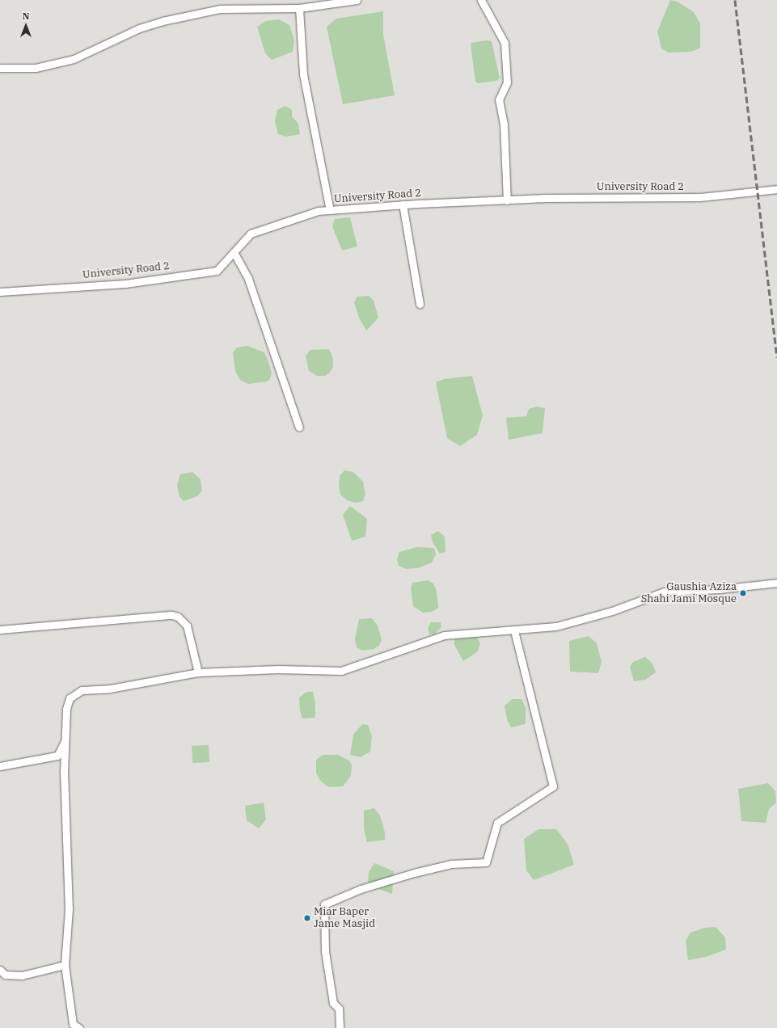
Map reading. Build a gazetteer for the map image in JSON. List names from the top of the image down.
{
  "streets": {
    "street": ["University Road 2"]
  },
  "places": ["Gaushia Aziza Shahi Jami Mosque", "Miar Baper Jame Masjid"],
  "north": "top"
}
